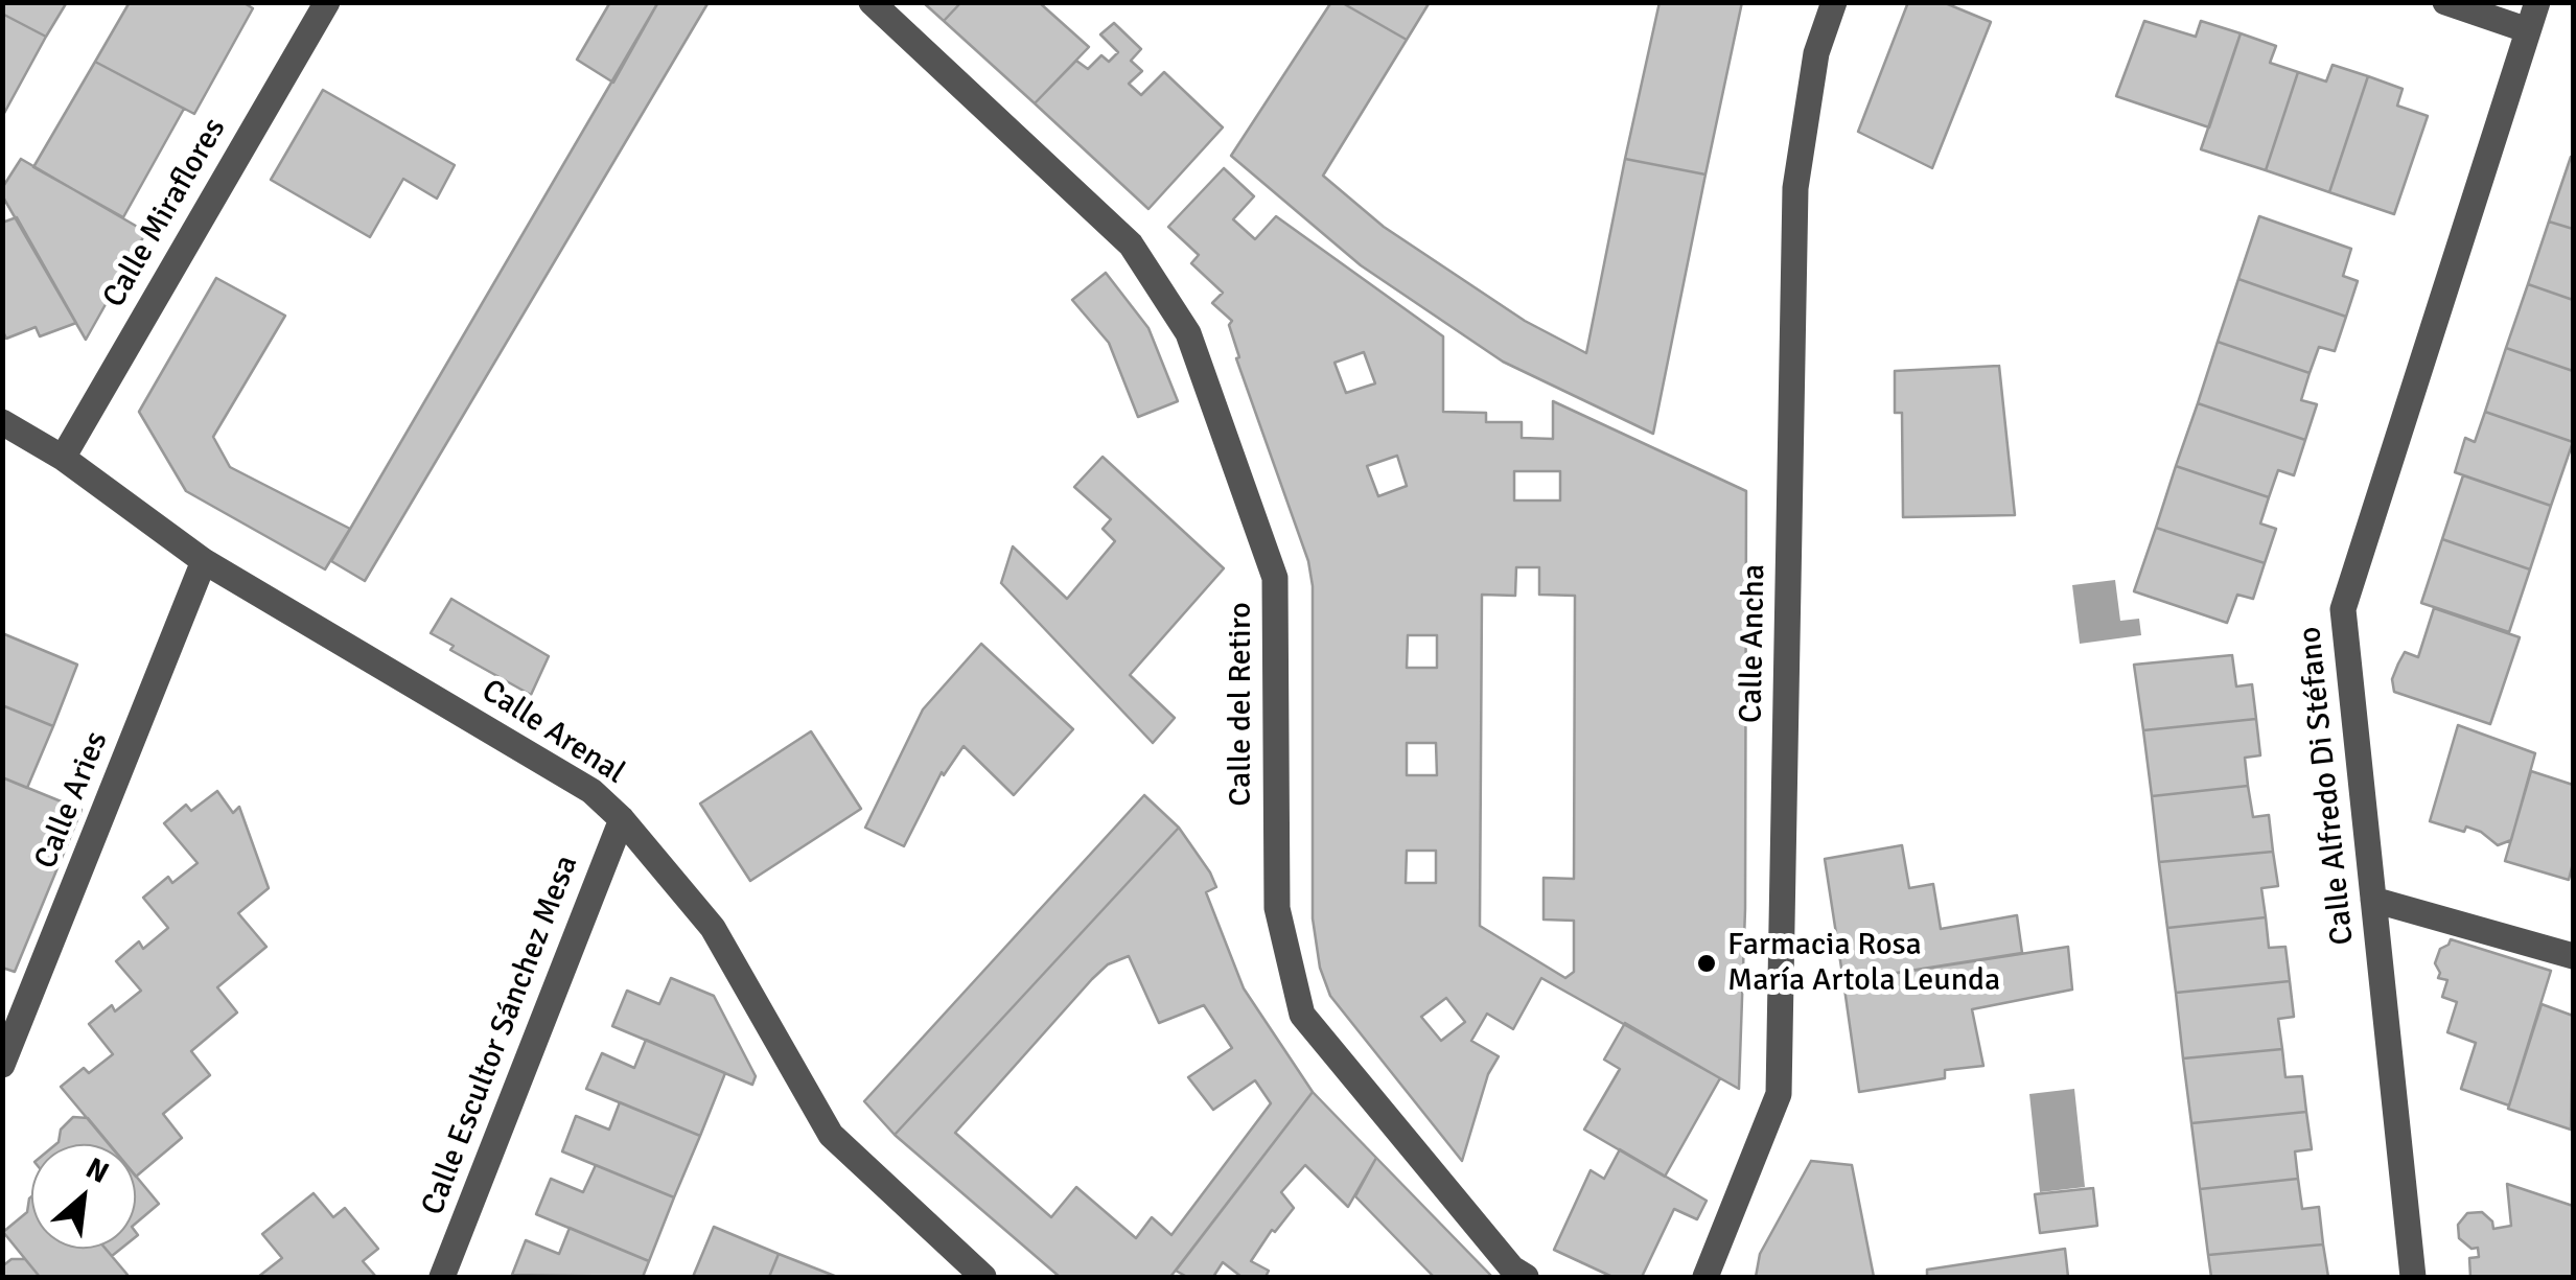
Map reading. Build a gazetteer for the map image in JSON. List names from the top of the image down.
{
  "streets": {
    "street": [
      "Calle Miraflores",
      "Calle Ancha",
      "Calle del Retiro",
      "Calle Arenal",
      "Calle Alfredo Di Stéfano",
      "Calle Aries",
      "Calle Escultor Sánchez Mesa"
    ]
  },
  "crossings": [
    ["Calle Miraflores", "Calle Arenal"],
    ["Calle Arenal", "Calle Aries"],
    ["Calle Arenal", "Calle Escultor Sánchez Mesa"]
  ],
  "places": ["Farmacia Rosa María Artola Leunda"],
  "north": "top right"
}
